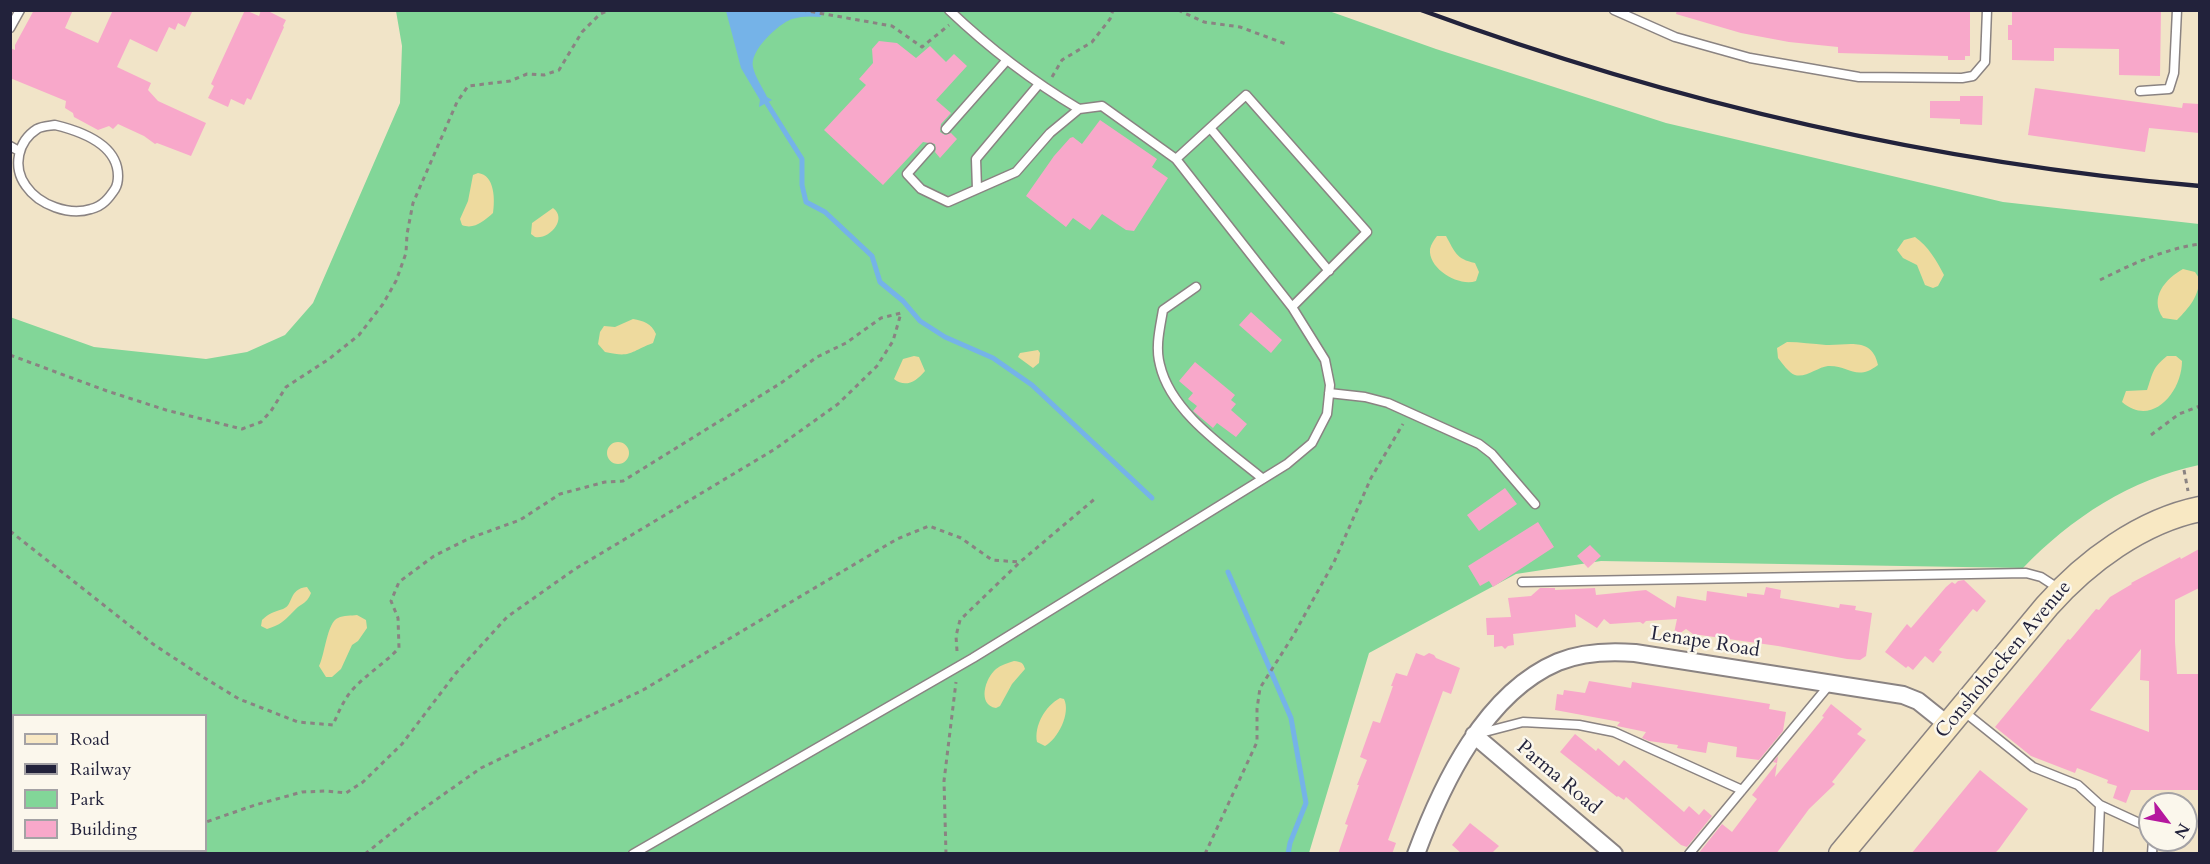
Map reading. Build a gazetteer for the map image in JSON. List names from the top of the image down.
{
  "streets": {
    "main road": ["Conshohocken Avenue"],
    "street": ["Lenape Road", "Parma Road"]
  },
  "crossings": [
    ["Lenape Road", "Conshohocken Avenue"],
    ["Lenape Road", "Parma Road"]
  ],
  "legend": [
    "Road",
    "Railway",
    "Park",
    "Building"
  ],
  "north": "bottom right"
}
